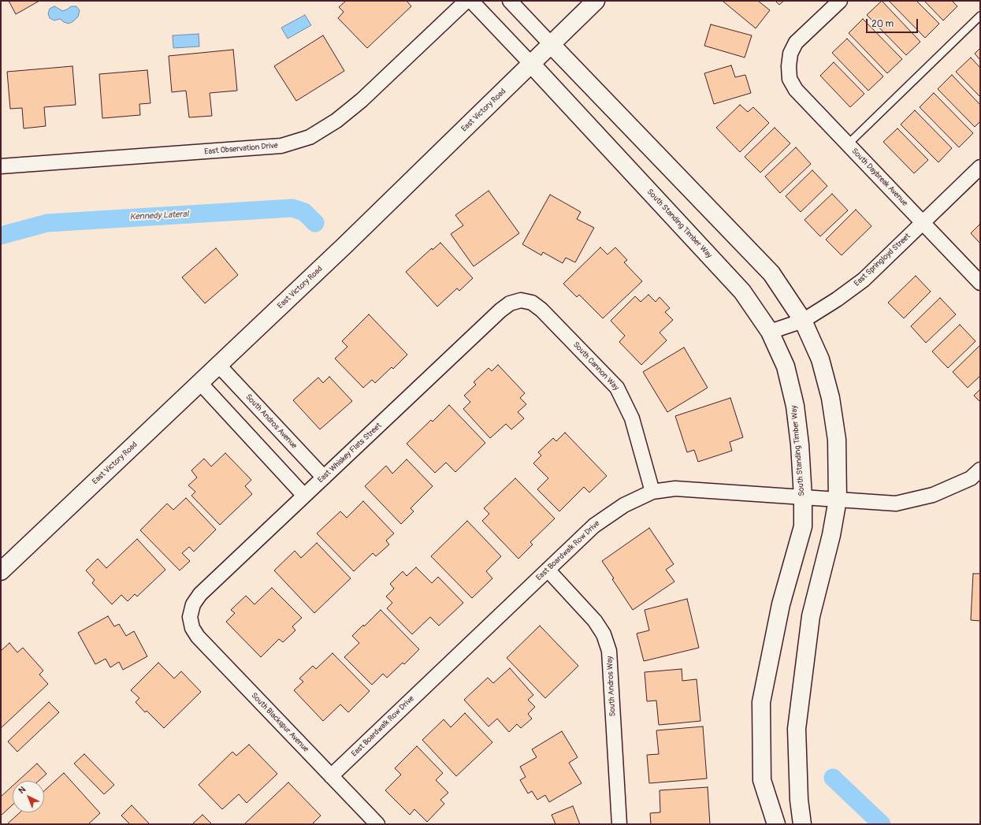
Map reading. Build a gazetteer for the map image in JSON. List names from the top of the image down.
{
  "streets": {
    "street": [
      "East Victory Road",
      "East Observation Drive",
      "South Daybreak Avenue",
      "South Standing Timber Way",
      "East Springloyd Street",
      "South Cannon Way",
      "South Andros Avenue",
      "East Whiskey Flats Street",
      "East Boardwalk Row Drive",
      "South Andros Way",
      "South Blackspur Avenue"
    ]
  },
  "crossings": [
    ["East Victory Road", "South Standing Timber Way"],
    ["East Victory Road", "South Andros Avenue"],
    ["South Daybreak Avenue", "East Springloyd Street"],
    ["South Standing Timber Way", "East Springloyd Street"],
    ["South Standing Timber Way", "East Boardwalk Row Drive"],
    ["South Cannon Way", "East Whiskey Flats Street"],
    ["South Cannon Way", "East Boardwalk Row Drive"],
    ["South Andros Avenue", "East Whiskey Flats Street"],
    ["East Whiskey Flats Street", "South Blackspur Avenue"],
    ["East Boardwalk Row Drive", "South Andros Way"],
    ["East Boardwalk Row Drive", "South Blackspur Avenue"]
  ],
  "water": ["Kennedy Lateral"],
  "scale_bar": "20 m",
  "north": "top left"
}
